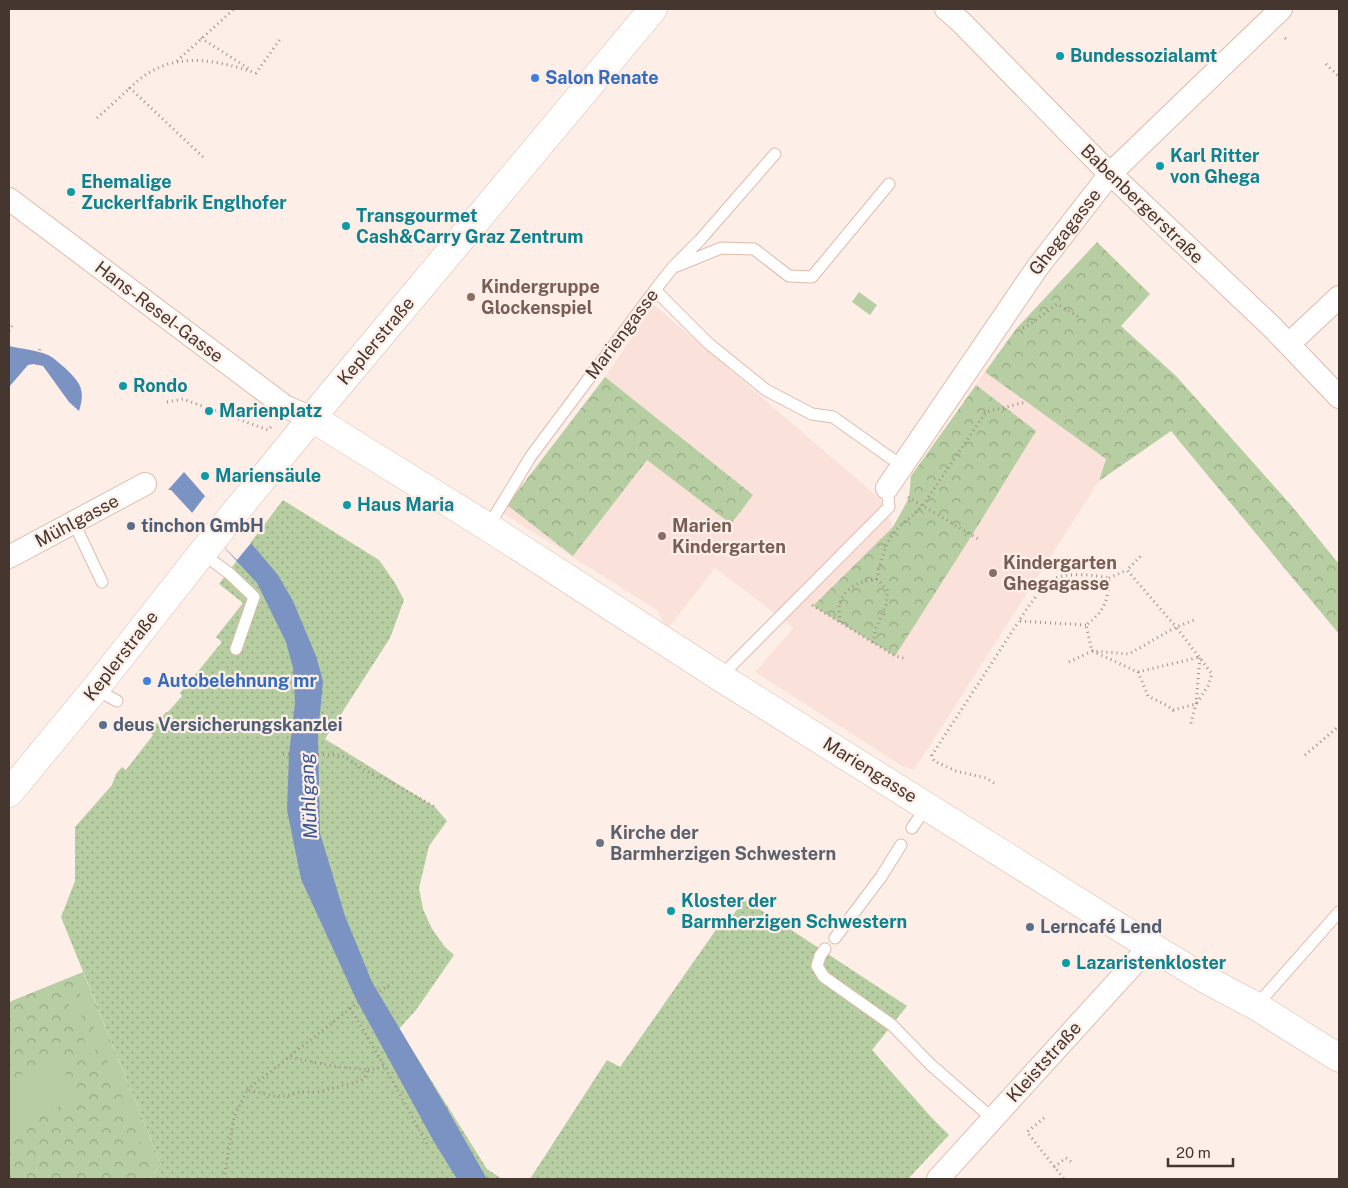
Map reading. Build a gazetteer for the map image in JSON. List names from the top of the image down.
{
  "streets": {
    "street": [
      "Babenbergerstraße",
      "Ghegagasse",
      "Hans-Resel-Gasse",
      "Mariengasse",
      "Keplerstraße",
      "Mühlgasse",
      "Kleiststraße"
    ]
  },
  "crossings": [
    ["Babenbergerstraße", "Ghegagasse"],
    ["Hans-Resel-Gasse", "Mariengasse"],
    ["Hans-Resel-Gasse", "Keplerstraße"],
    ["Mariengasse", "Keplerstraße"],
    ["Mariengasse", "Kleiststraße"]
  ],
  "water": ["Mühlgang"],
  "places": [
    "Bundessozialamt",
    "Salon Renate",
    "Karl Ritter von Ghega",
    "Ehemalige Zuckerlfabrik Englhofer",
    "Transgourmet Cash&Carry Graz Zentrum",
    "Kindergruppe Glockenspiel",
    "Rondo",
    "Marienplatz",
    "Mariensäule",
    "Haus Maria",
    "tinchon GmbH",
    "Marien Kindergarten",
    "Kindergarten Ghegagasse",
    "Autobelehnung mr",
    "deus Versicherungskanzlei",
    "Kirche der Barmherzigen Schwestern",
    "Kloster der Barmherzigen Schwestern",
    "Lerncafé Lend",
    "Lazaristenkloster"
  ],
  "scale_bar": "20 m"
}
